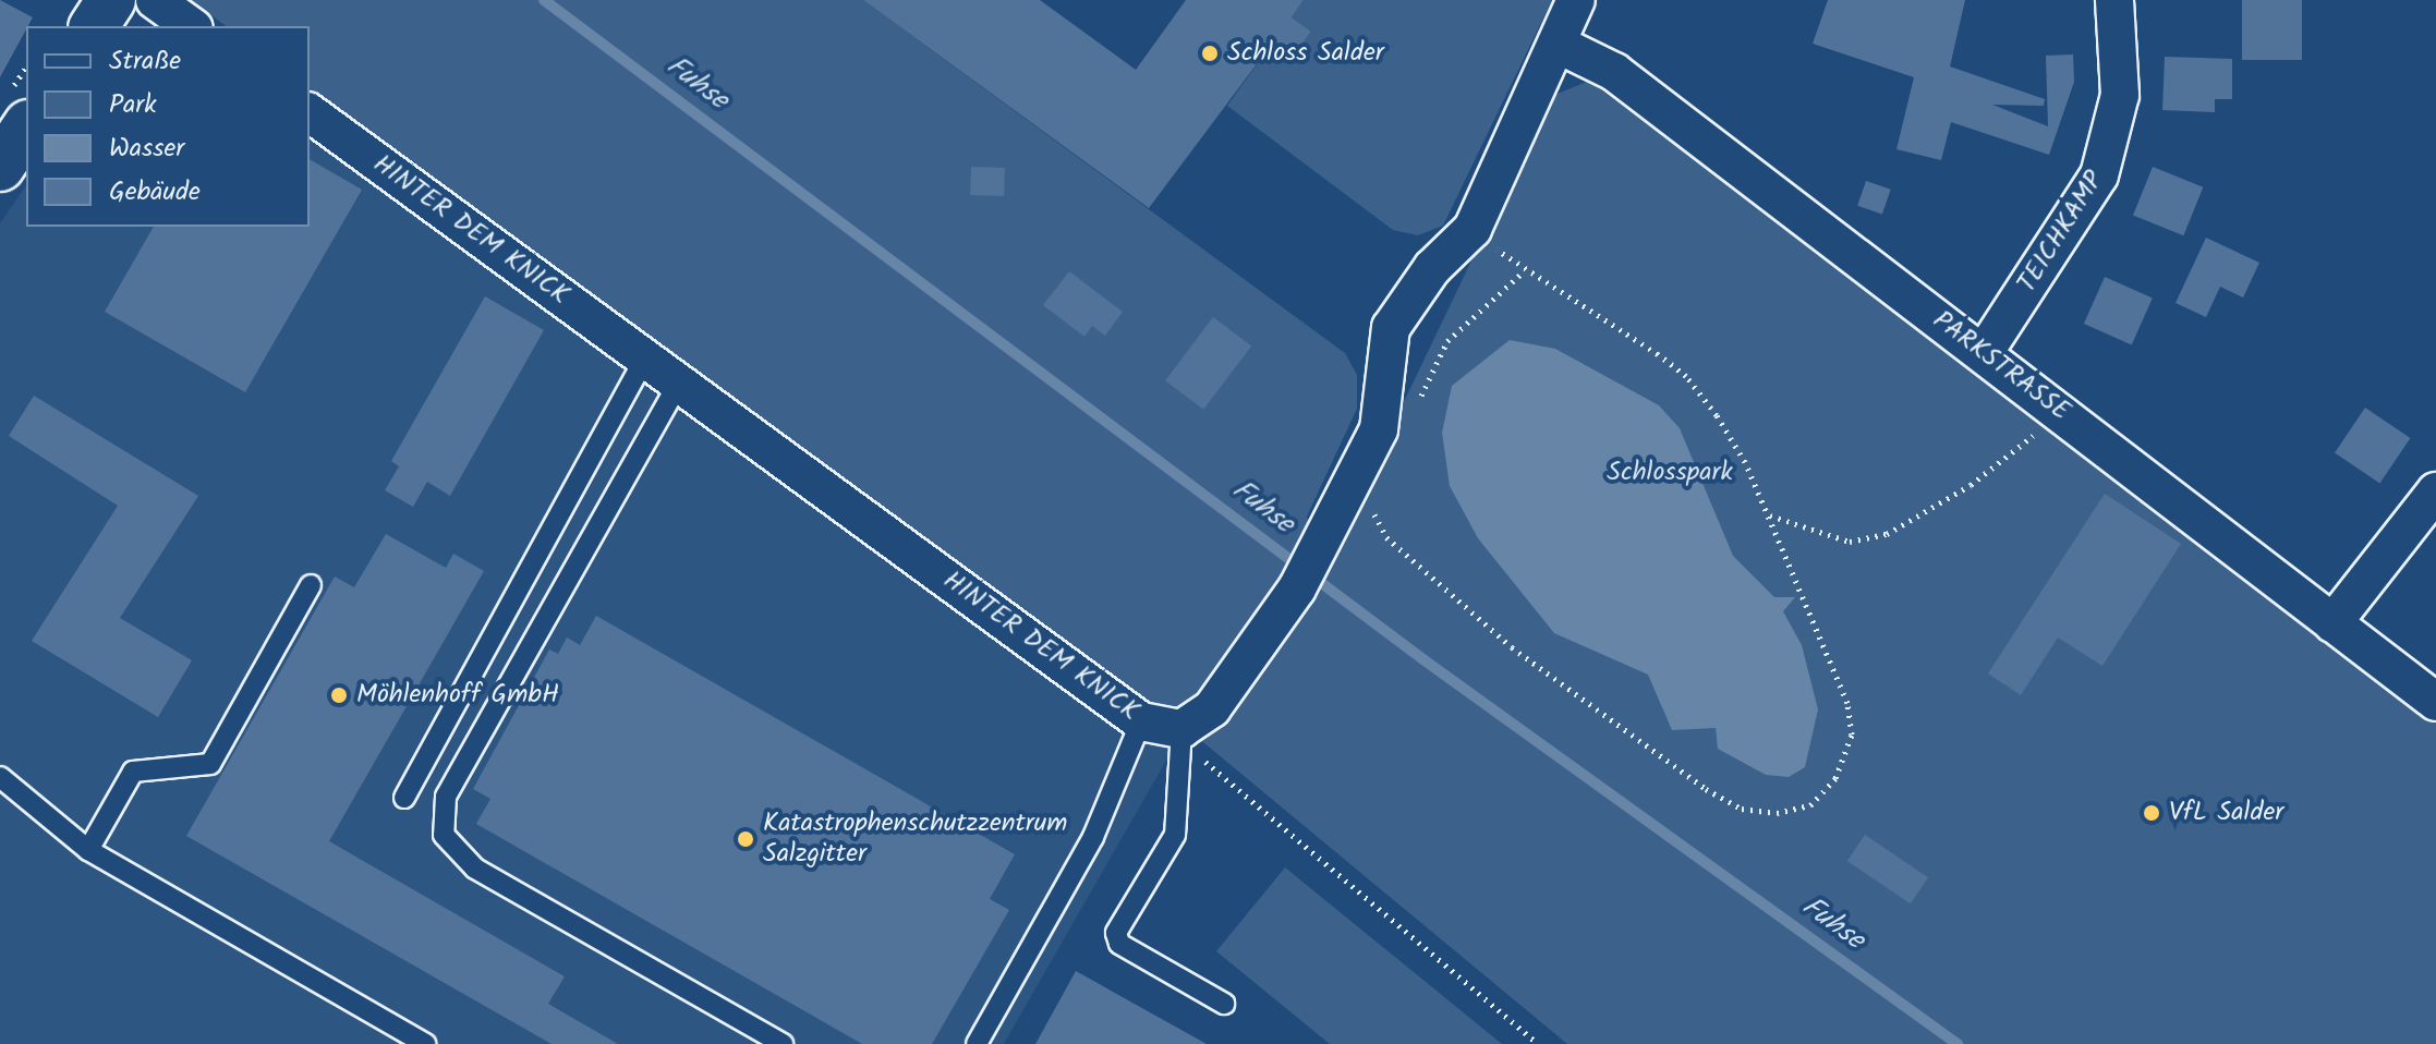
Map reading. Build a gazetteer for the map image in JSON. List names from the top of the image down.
{
  "streets": {
    "street": ["HINTER DEM KNICK", "TEICHKAMP", "PARKSTRASSE"]
  },
  "crossings": [
    ["TEICHKAMP", "PARKSTRASSE"]
  ],
  "water": ["Fuhse"],
  "parks": ["Schlosspark"],
  "places": [
    "Schloss Salder",
    "Möhlenhoff GmbH",
    "VfL Salder",
    "Katastrophenschutzzentrum Salzgitter"
  ],
  "legend": [
    "Straße",
    "Park",
    "Wasser",
    "Gebäude"
  ]
}
